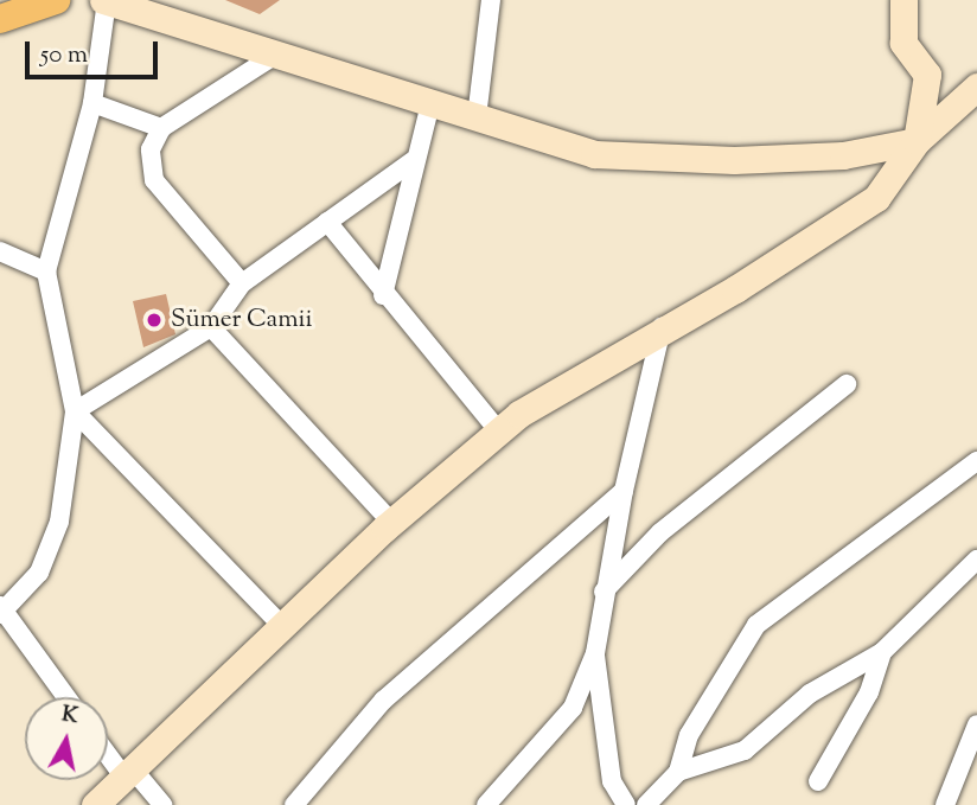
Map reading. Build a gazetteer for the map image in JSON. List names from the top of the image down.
{
  "places": ["Sümer Camii"],
  "scale_bar": "50 m",
  "north": "top"
}
